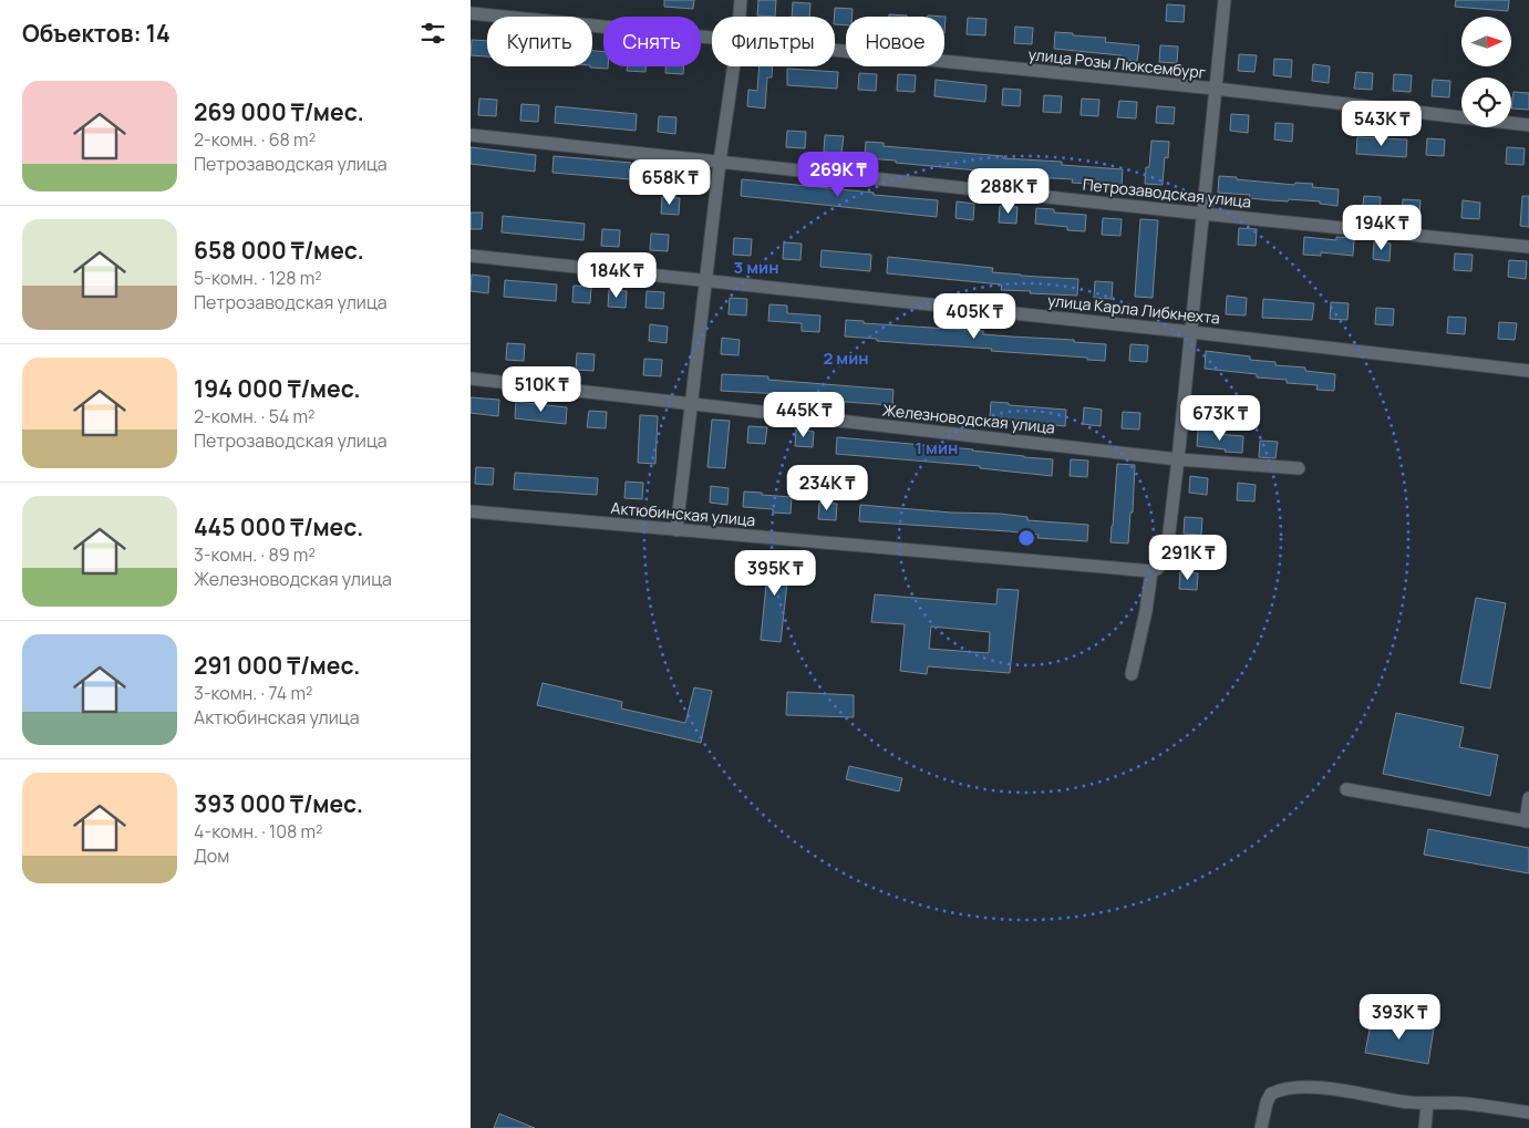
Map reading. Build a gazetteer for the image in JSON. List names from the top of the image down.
{
  "streets": {
    "street": [
      "улица Розы Люксембург",
      "Петрозаводская улица",
      "улица Карла Либкнехта",
      "Железноводская улица",
      "Актюбинская улица"
    ]
  },
  "north": "right",
  "page": {
    "heading": "Объектов: 14",
    "chip": [
      "Купить",
      "Снять",
      "Фильтры",
      "Новое"
    ],
    "list": [
      {
        "name": "269 000 ₸/мес.",
        "note": "2-комн. · 68 m² · Петрозаводская улица"
      },
      {
        "name": "658 000 ₸/мес.",
        "note": "5-комн. · 128 m² · Петрозаводская улица"
      },
      {
        "name": "194 000 ₸/мес.",
        "note": "2-комн. · 54 m² · Петрозаводская улица"
      },
      {
        "name": "445 000 ₸/мес.",
        "note": "3-комн. · 89 m² · Железноводская улица"
      },
      {
        "name": "291 000 ₸/мес.",
        "note": "3-комн. · 74 m² · Актюбинская улица"
      },
      {
        "name": "393 000 ₸/мес.",
        "note": "4-комн. · 108 m² · Дом"
      }
    ],
    "price": [
      "543K ₸",
      "269K ₸",
      "658K ₸",
      "288K ₸",
      "194K ₸",
      "184K ₸",
      "405K ₸",
      "510K ₸",
      "445K ₸",
      "673K ₸",
      "234K ₸",
      "291K ₸",
      "395K ₸",
      "393K ₸"
    ]
  },
  "rings": ["3 мин", "2 мин", "1 мин"]
}
